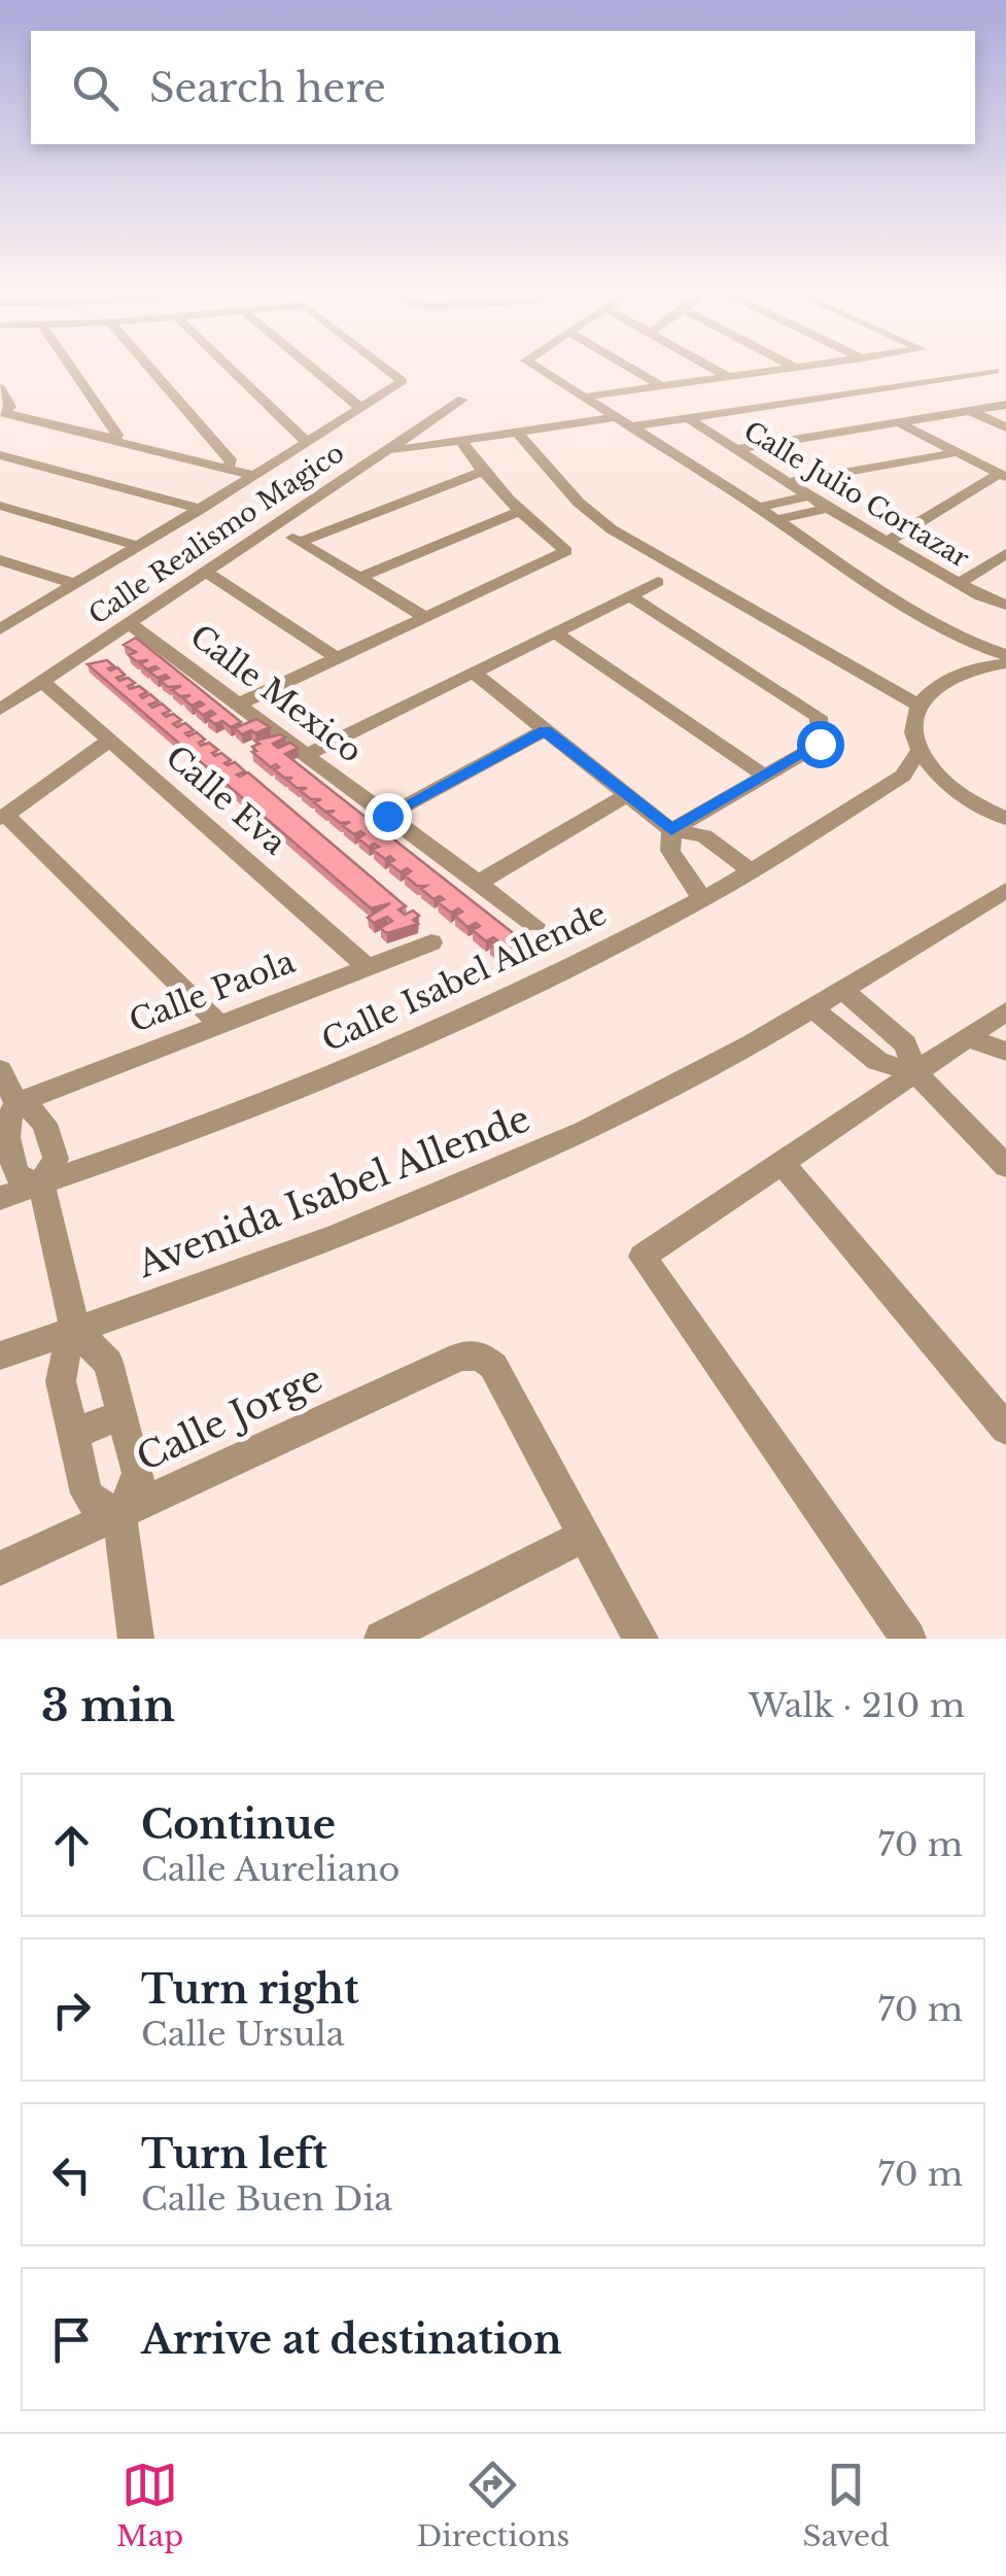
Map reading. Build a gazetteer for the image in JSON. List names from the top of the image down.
{
  "streets": {
    "street": [
      "Calle Julio Cortazar",
      "Calle Realismo Magico",
      "Calle Mexico",
      "Calle Eva",
      "Calle Isabel Allende",
      "Calle Paola",
      "Avenida Isabel Allende",
      "Calle Jorge"
    ]
  },
  "crossings": [
    ["Calle Realismo Magico", "Calle Mexico"],
    ["Calle Realismo Magico", "Calle Eva"],
    ["Calle Eva", "Calle Paola"]
  ],
  "page": {
    "search": "Search here",
    "heading": ["3 min", "Walk · 210 m"],
    "list": [
      ["Continue", "Calle Aureliano", "70 m"],
      ["Turn right", "Calle Ursula", "70 m"],
      ["Turn left", "Calle Buen Dia", "70 m"],
      "Arrive at destination"
    ],
    "nav": ["Map", "Directions", "Saved"]
  }
}
